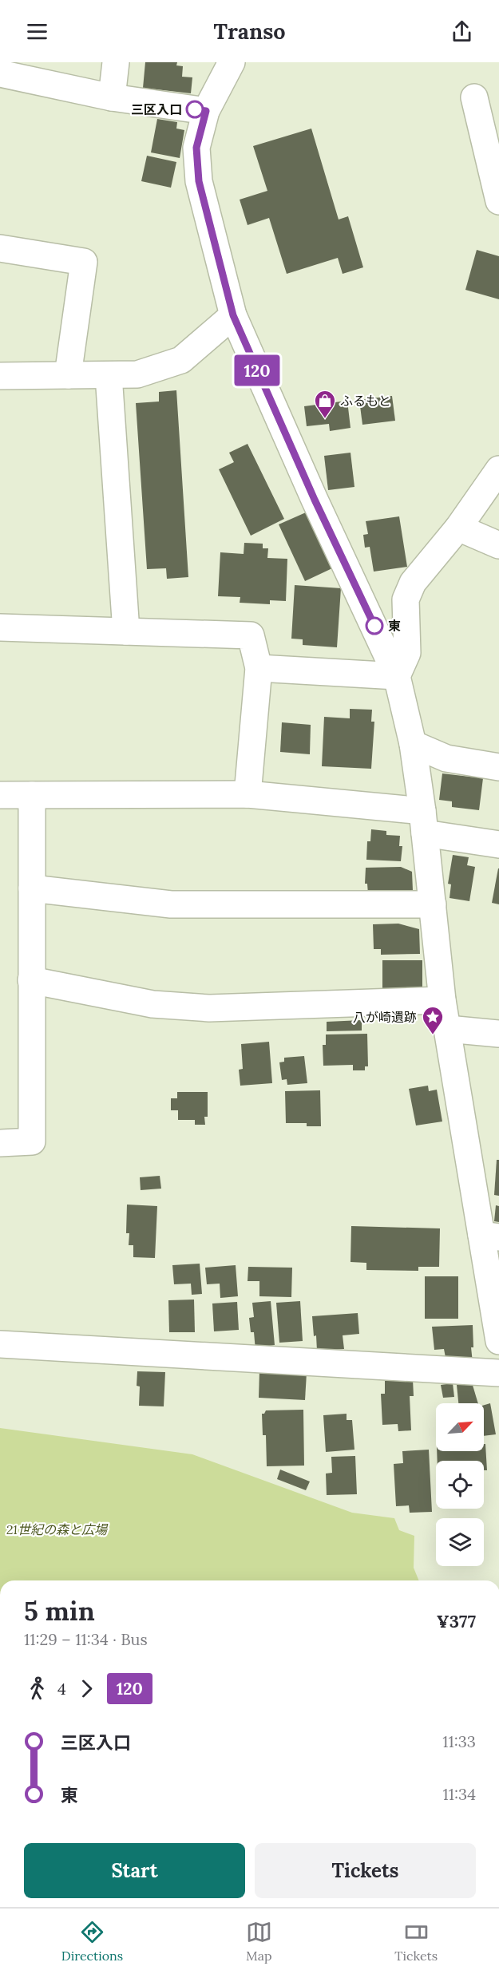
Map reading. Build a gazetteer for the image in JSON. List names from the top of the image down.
{
  "parks": ["21世紀の森と広場"],
  "places": {
    "other": ["三区入口", "東"],
    "shop": ["ふるもと"],
    "place": ["八が崎遺跡"]
  },
  "lines": ["bus line 120"],
  "north": "top right",
  "page": {
    "header": "Transo",
    "on_map": "120",
    "heading": ["5 min", "11:29 – 11:34 · Bus", "¥377"],
    "legs": ["4", "120"],
    "list": [
      {
        "name": "三区入口",
        "value": "11:33"
      },
      {
        "name": "東",
        "value": "11:34"
      }
    ],
    "buttons": ["Start", "Tickets"],
    "tabs": ["Directions", "Map", "Tickets"]
  }
}
